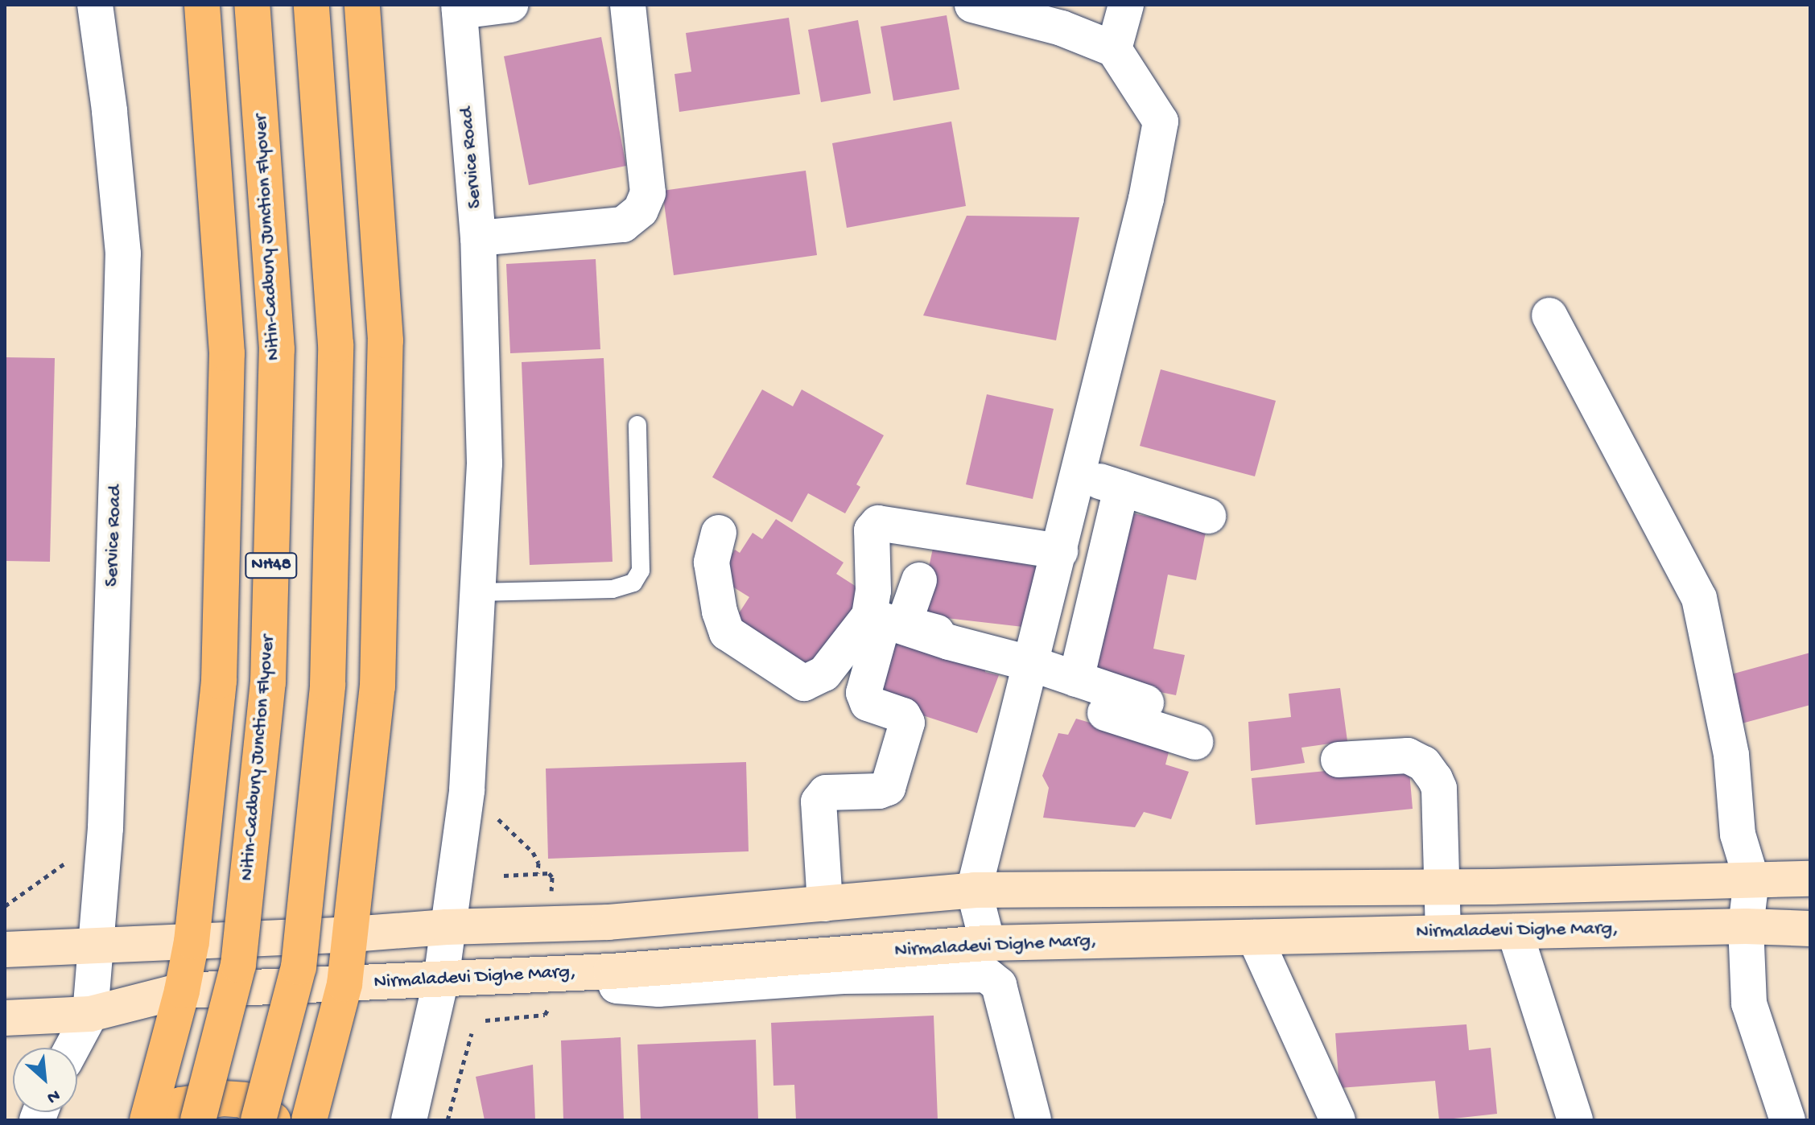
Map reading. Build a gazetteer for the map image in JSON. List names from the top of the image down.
{
  "streets": {
    "highway": ["Nitin-Cadbury Junction Flyover", "NH48"],
    "main road": ["Nirmaladevi Dighe Marg,"],
    "street": ["Service Road"]
  },
  "crossings": [
    ["Service Road", "Nirmaladevi Dighe Marg,"]
  ],
  "north": "bottom right"
}
